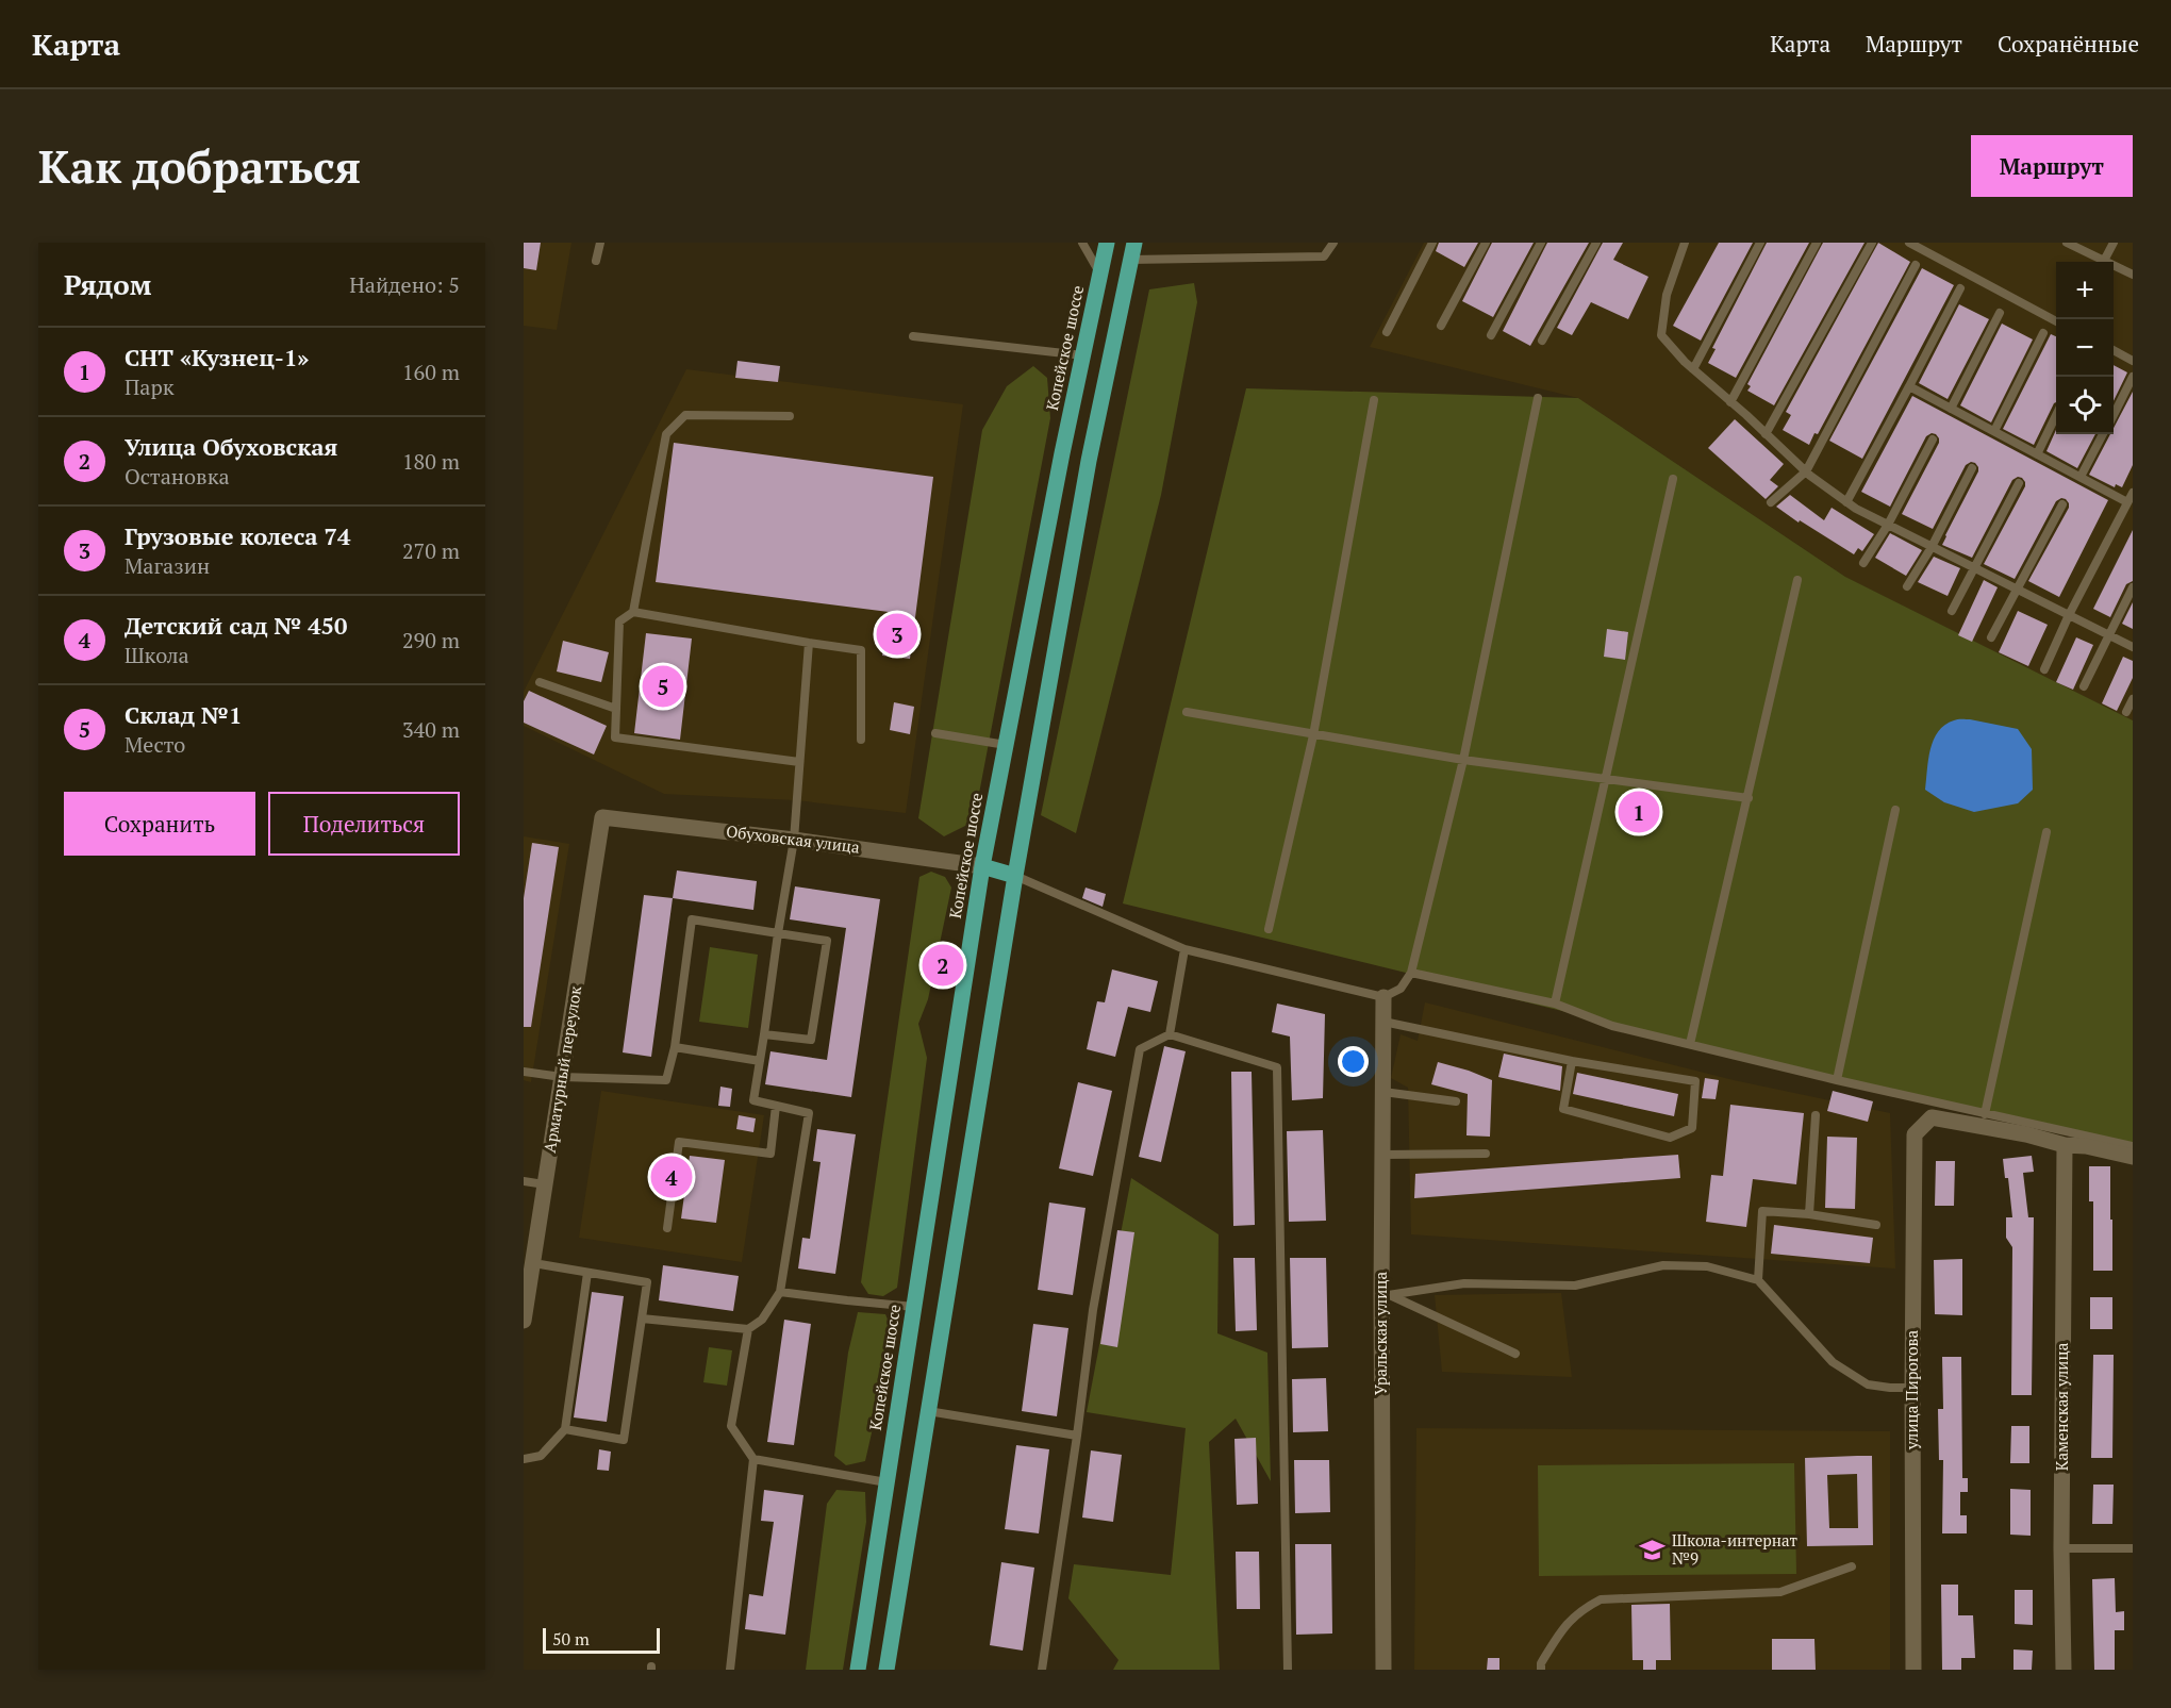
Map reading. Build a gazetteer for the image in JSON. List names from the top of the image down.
{
  "streets": {
    "main road": ["Копейское шоссе"],
    "street": [
      "Обуховская улица",
      "Арматурный переулок",
      "Уральская улица",
      "улица Пирогова",
      "Каменская улица"
    ]
  },
  "crossings": [
    ["Копейское шоссе", "Обуховская улица"],
    ["Обуховская улица", "Арматурный переулок"],
    ["улица Пирогова", "Каменская улица"]
  ],
  "places": {
    "school or university": ["Школа-интернат №9"]
  },
  "scale_bar": "50 m",
  "page": {
    "header": "Карта",
    "nav": ["Карта", "Маршрут", "Сохранённые"],
    "buttons": [
      "Маршрут",
      ["Сохранить", "Поделиться"]
    ],
    "title": "Как добраться",
    "heading": ["Рядом", "Найдено: 5"],
    "map_buttons": ["+", "−"],
    "list": [
      {
        "mark": "1",
        "name": "СНТ «Кузнец-1»",
        "note": "Парк",
        "value": "160 m"
      },
      {
        "mark": "2",
        "name": "Улица Обуховская",
        "note": "Остановка",
        "value": "180 m"
      },
      {
        "mark": "3",
        "name": "Грузовые колеса 74",
        "note": "Магазин",
        "value": "270 m"
      },
      {
        "mark": "4",
        "name": "Детский сад № 450",
        "note": "Школа",
        "value": "290 m"
      },
      {
        "mark": "5",
        "name": "Склад №1",
        "note": "Место",
        "value": "340 m"
      }
    ],
    "pins": [
      "3",
      "5",
      "1",
      "2",
      "4"
    ],
    "scale": "50 m"
  }
}
